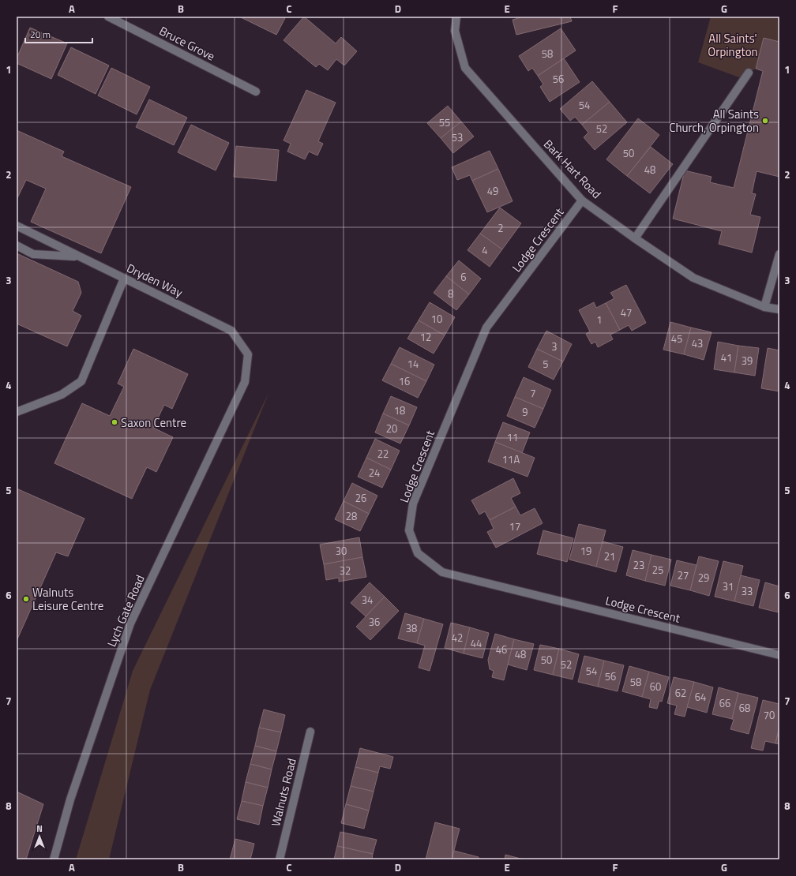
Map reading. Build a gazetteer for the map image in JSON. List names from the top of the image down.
{
  "streets": {
    "street": [
      "Bruce Grove",
      "Bark Hart Road",
      "Lodge Crescent",
      "Dryden Way",
      "Lych Gate Road",
      "Walnuts Road"
    ]
  },
  "crossings": [
    ["Bark Hart Road", "Lodge Crescent"],
    ["Dryden Way", "Lych Gate Road"]
  ],
  "parks": ["All Saints' Orpington"],
  "places": ["All Saints Church, Orpington", "Saxon Centre", "Walnuts Leisure Centre"],
  "house_numbers": [
    "58",
    "56",
    "54",
    "55",
    "52",
    "53",
    "50",
    "48",
    "49",
    "2",
    "4",
    "6",
    "8",
    "47",
    "10",
    "1",
    "12",
    "45",
    "43",
    "3",
    "41",
    "39",
    "14",
    "5",
    "16",
    "7",
    "18",
    "9",
    "20",
    "11",
    "22",
    "11A",
    "24",
    "26",
    "28",
    "17",
    "30",
    "19",
    "21",
    "23",
    "25",
    "32",
    "27",
    "29",
    "31",
    "33",
    "34",
    "36",
    "38",
    "42",
    "44",
    "46",
    "48",
    "50",
    "52",
    "54",
    "56",
    "58",
    "60",
    "62",
    "64",
    "66",
    "68",
    "70"
  ],
  "scale_bar": "20 m",
  "north": "top",
  "grid": {
    "columns": [
      "A",
      "B",
      "C",
      "D",
      "E",
      "F",
      "G"
    ],
    "rows": [
      "1",
      "2",
      "3",
      "4",
      "5",
      "6",
      "7",
      "8"
    ]
  }
}
